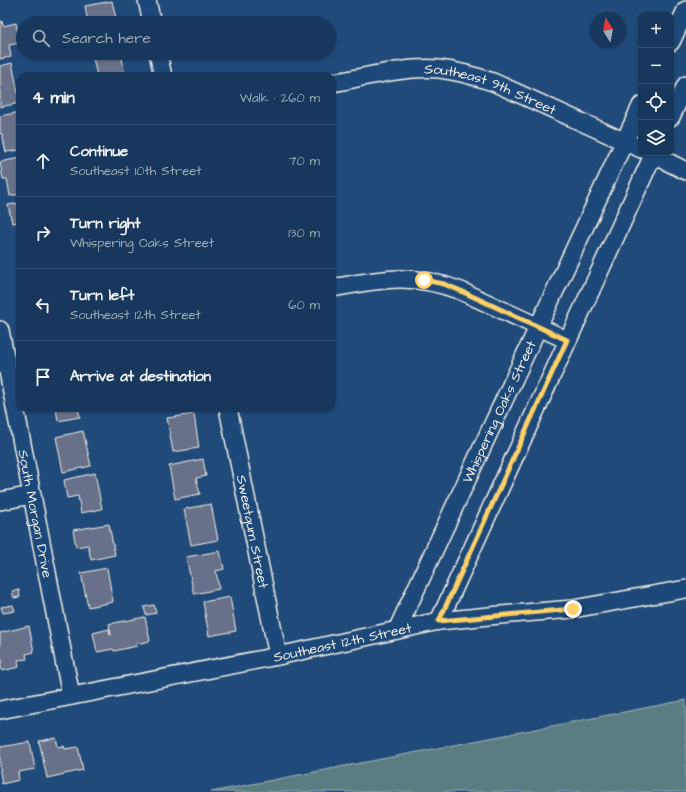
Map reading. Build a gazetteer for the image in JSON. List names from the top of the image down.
{
  "streets": {
    "street": [
      "Southeast 9th Street",
      "Whispering Oaks Street",
      "South Morgan Drive",
      "Sweetgum Street",
      "Southeast 12th Street"
    ]
  },
  "crossings": [
    ["Southeast 9th Street", "Whispering Oaks Street"],
    ["Whispering Oaks Street", "Southeast 12th Street"],
    ["South Morgan Drive", "Southeast 12th Street"],
    ["Sweetgum Street", "Southeast 12th Street"]
  ],
  "north": "top",
  "page": {
    "map_buttons": ["+", "−"],
    "search": "Search here",
    "heading": ["4 min", "Walk · 260 m"],
    "list": [
      ["Continue", "Southeast 10th Street", "70 m"],
      ["Turn right", "Whispering Oaks Street", "130 m"],
      ["Turn left", "Southeast 12th Street", "60 m"],
      "Arrive at destination"
    ]
  }
}
